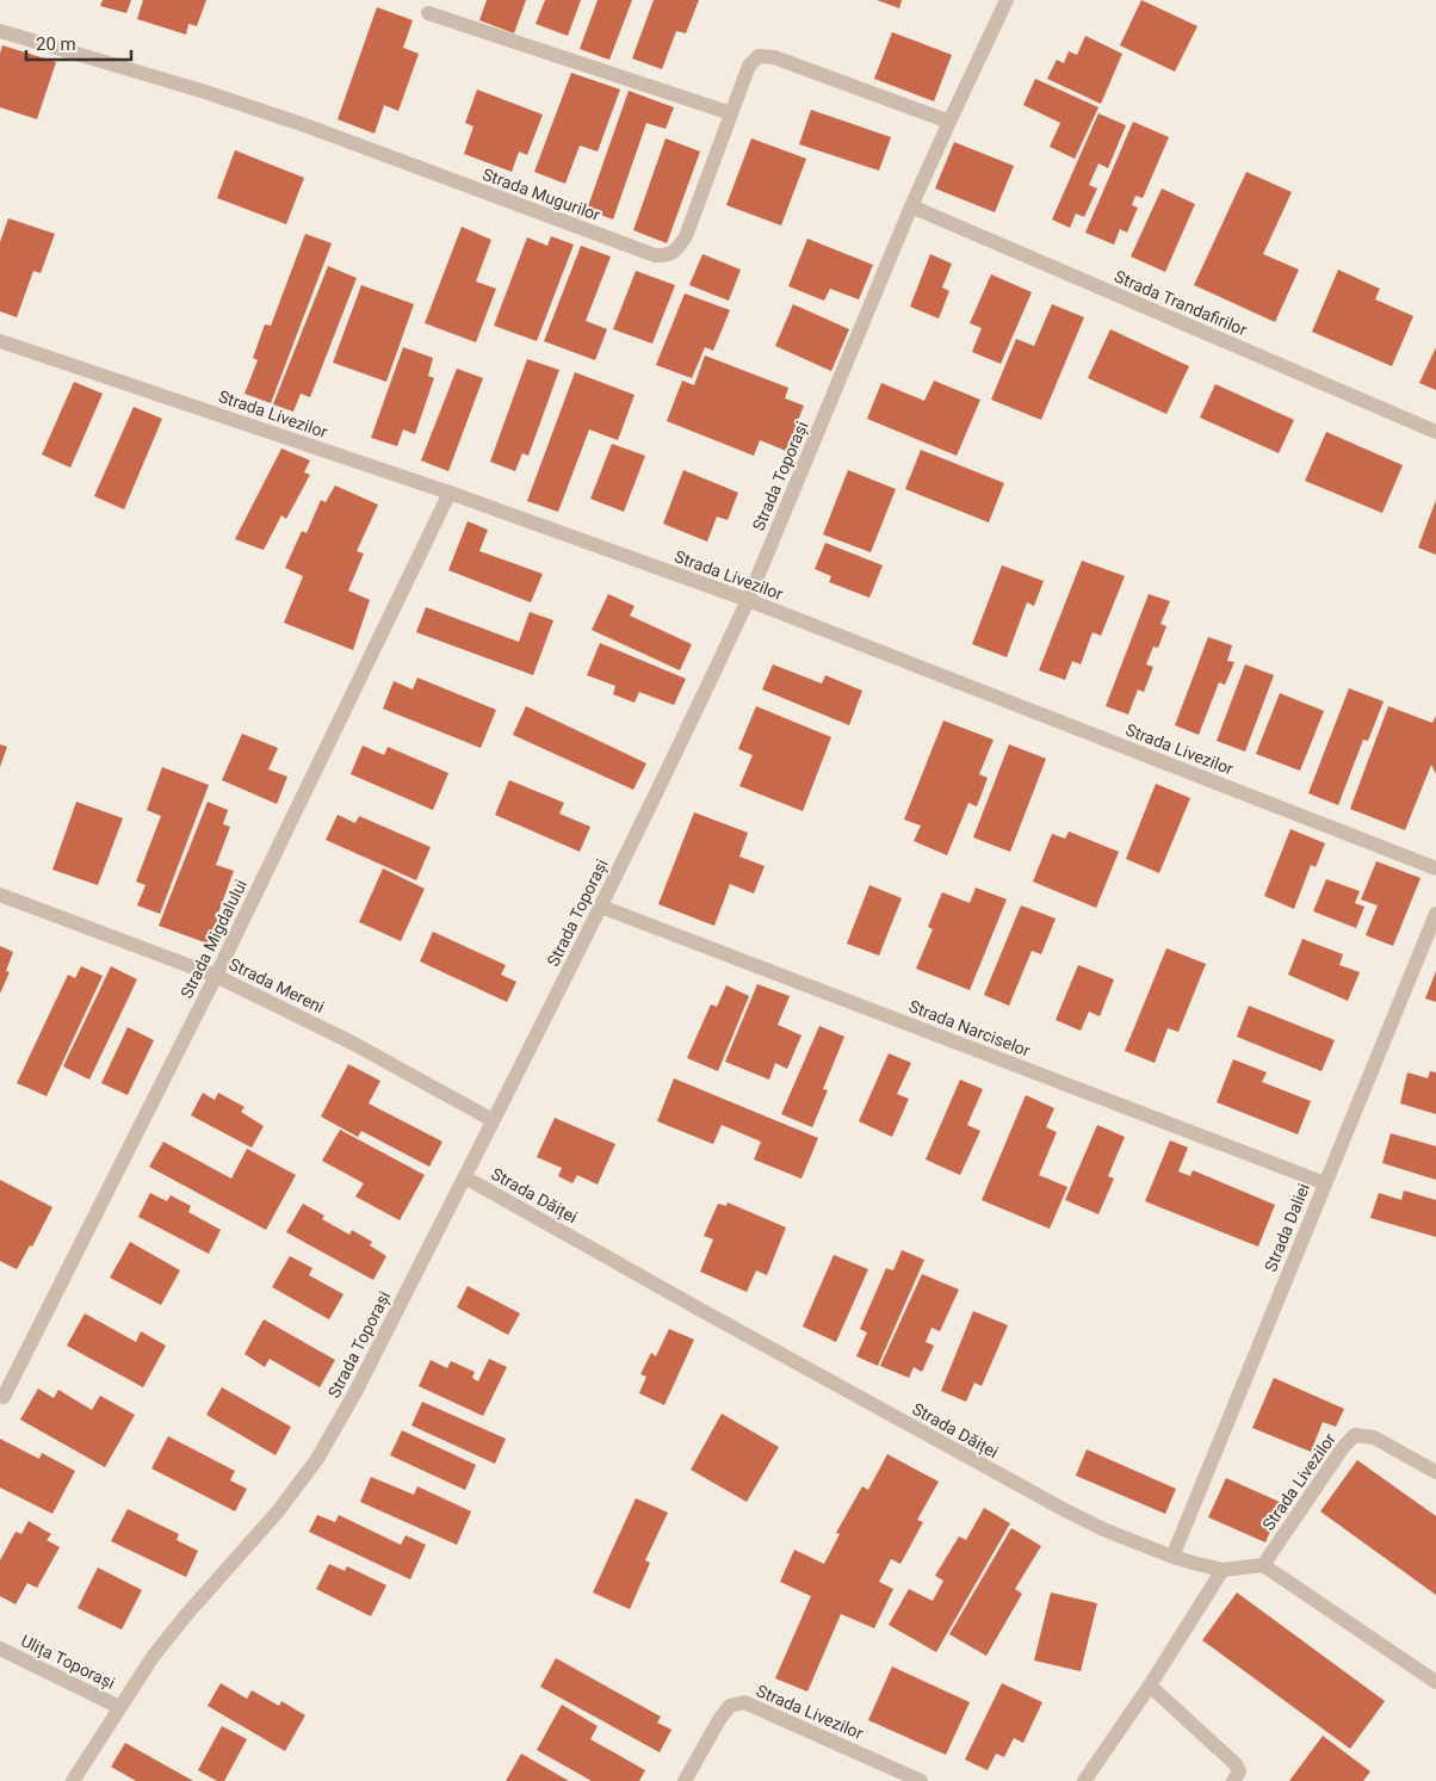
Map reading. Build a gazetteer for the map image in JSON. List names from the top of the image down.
{
  "streets": {
    "street": [
      "Strada Mugurilor",
      "Strada Trandafirilor",
      "Strada Livezilor",
      "Strada Toporași",
      "Strada Migdalului",
      "Strada Mereni",
      "Strada Narciselor",
      "Strada Dăiței",
      "Strada Daliei",
      "Ulița Toporași"
    ]
  },
  "crossings": [
    ["Strada Mugurilor", "Strada Toporași"],
    ["Strada Trandafirilor", "Strada Toporași"],
    ["Strada Livezilor", "Strada Toporași"],
    ["Strada Livezilor", "Strada Migdalului"],
    ["Strada Livezilor", "Strada Dăiței"],
    ["Strada Toporași", "Strada Mereni"],
    ["Strada Toporași", "Strada Narciselor"],
    ["Strada Toporași", "Strada Dăiței"],
    ["Strada Toporași", "Ulița Toporași"],
    ["Strada Migdalului", "Strada Mereni"],
    ["Strada Narciselor", "Strada Daliei"],
    ["Strada Dăiței", "Strada Daliei"]
  ],
  "scale_bar": "20 m"
}
